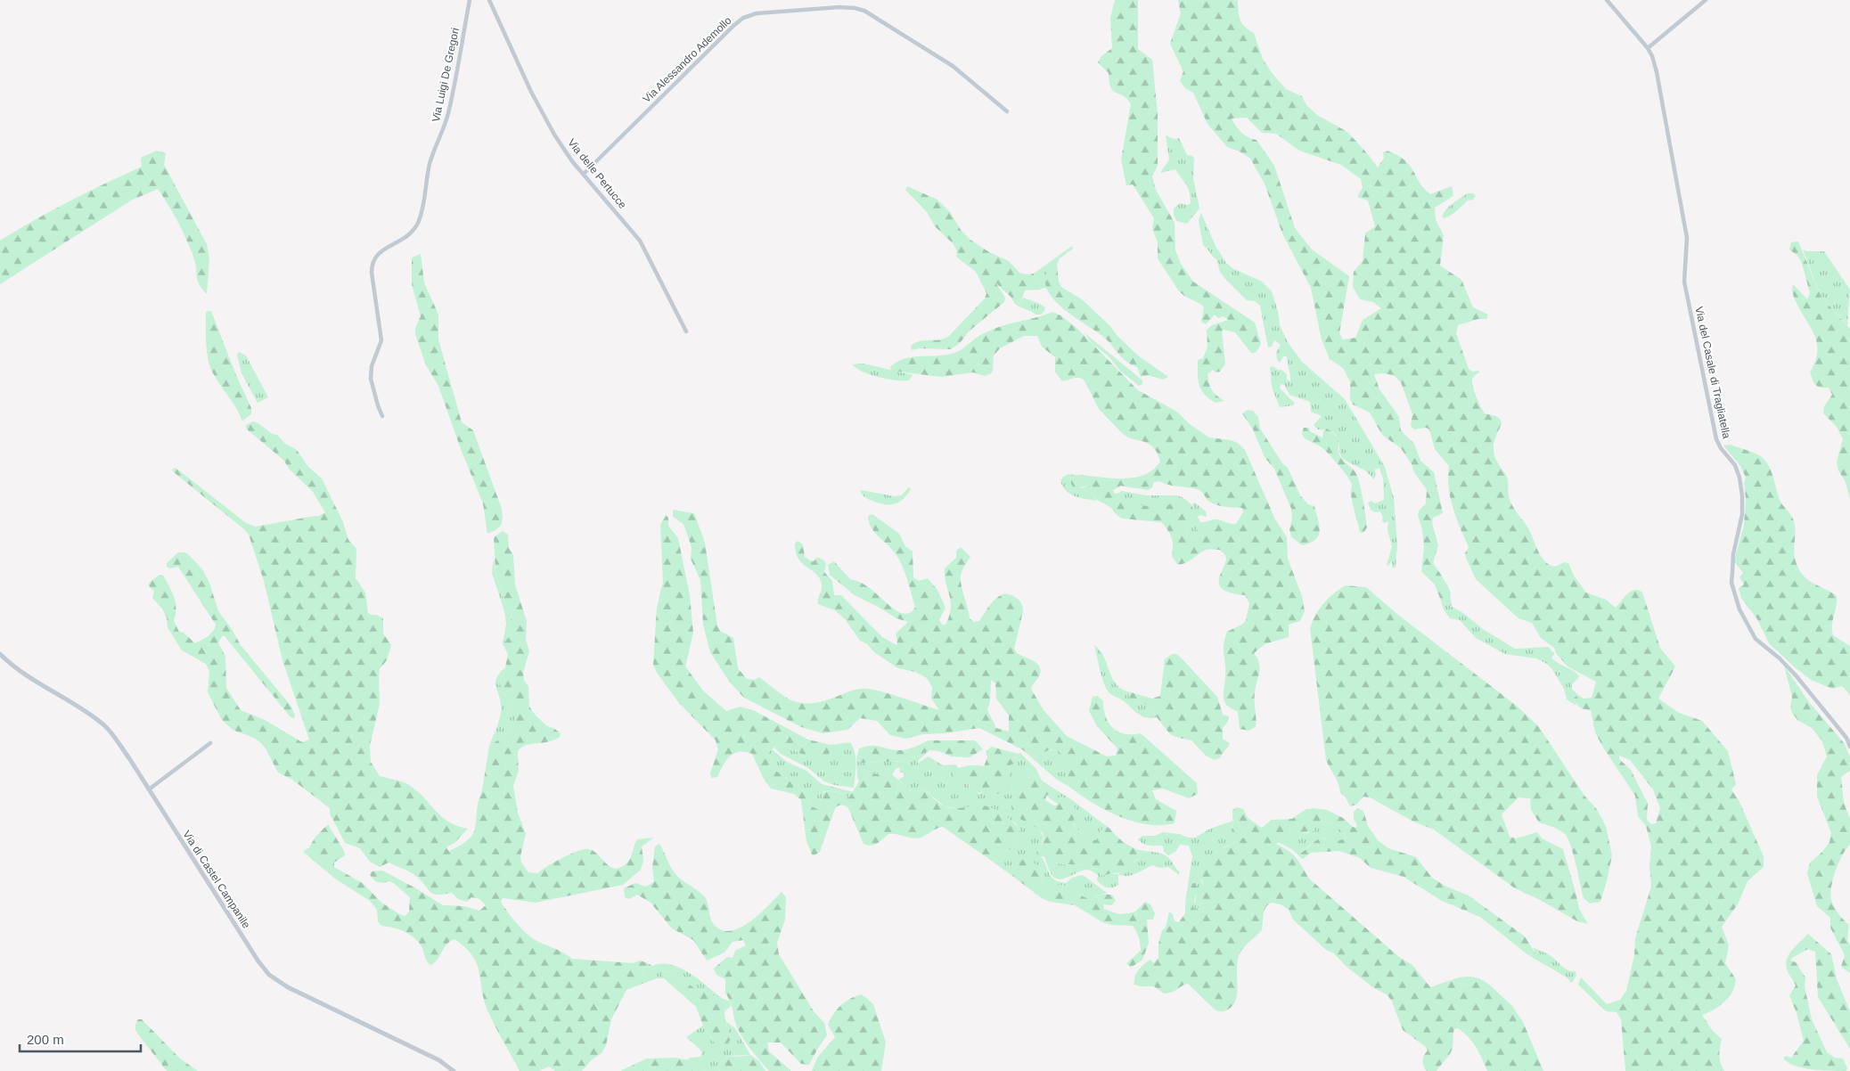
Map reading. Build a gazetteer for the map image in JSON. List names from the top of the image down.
{
  "streets": {
    "street": [
      "Via Alessandro Ademollo",
      "Via Luigi De Gregori",
      "Via delle Pertucce",
      "Via del Casale di Tragliatella",
      "Via di Castel Campanile"
    ]
  },
  "crossings": [
    ["Via Alessandro Ademollo", "Via delle Pertucce"]
  ],
  "scale_bar": "200 m"
}
